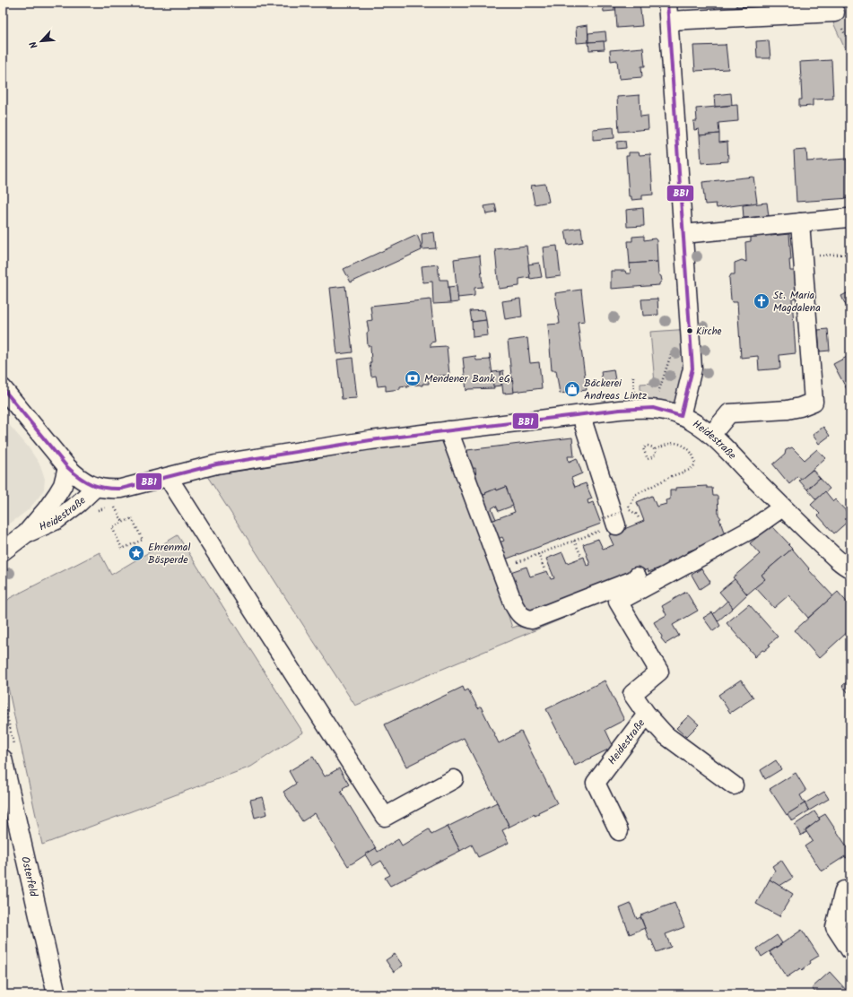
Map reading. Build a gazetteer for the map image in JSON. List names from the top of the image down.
{
  "streets": {
    "street": ["Heidestraße", "Osterfeld"]
  },
  "places": {
    "church": ["St. Maria Magdalena"],
    "other": ["Kirche"],
    "bank": ["Mendener Bank eG"],
    "shop": ["Bäckerei Andreas Lintz"],
    "place": ["Ehrenmal Bösperde"]
  },
  "lines": ["transit line BB1"],
  "north": "bottom left"
}
